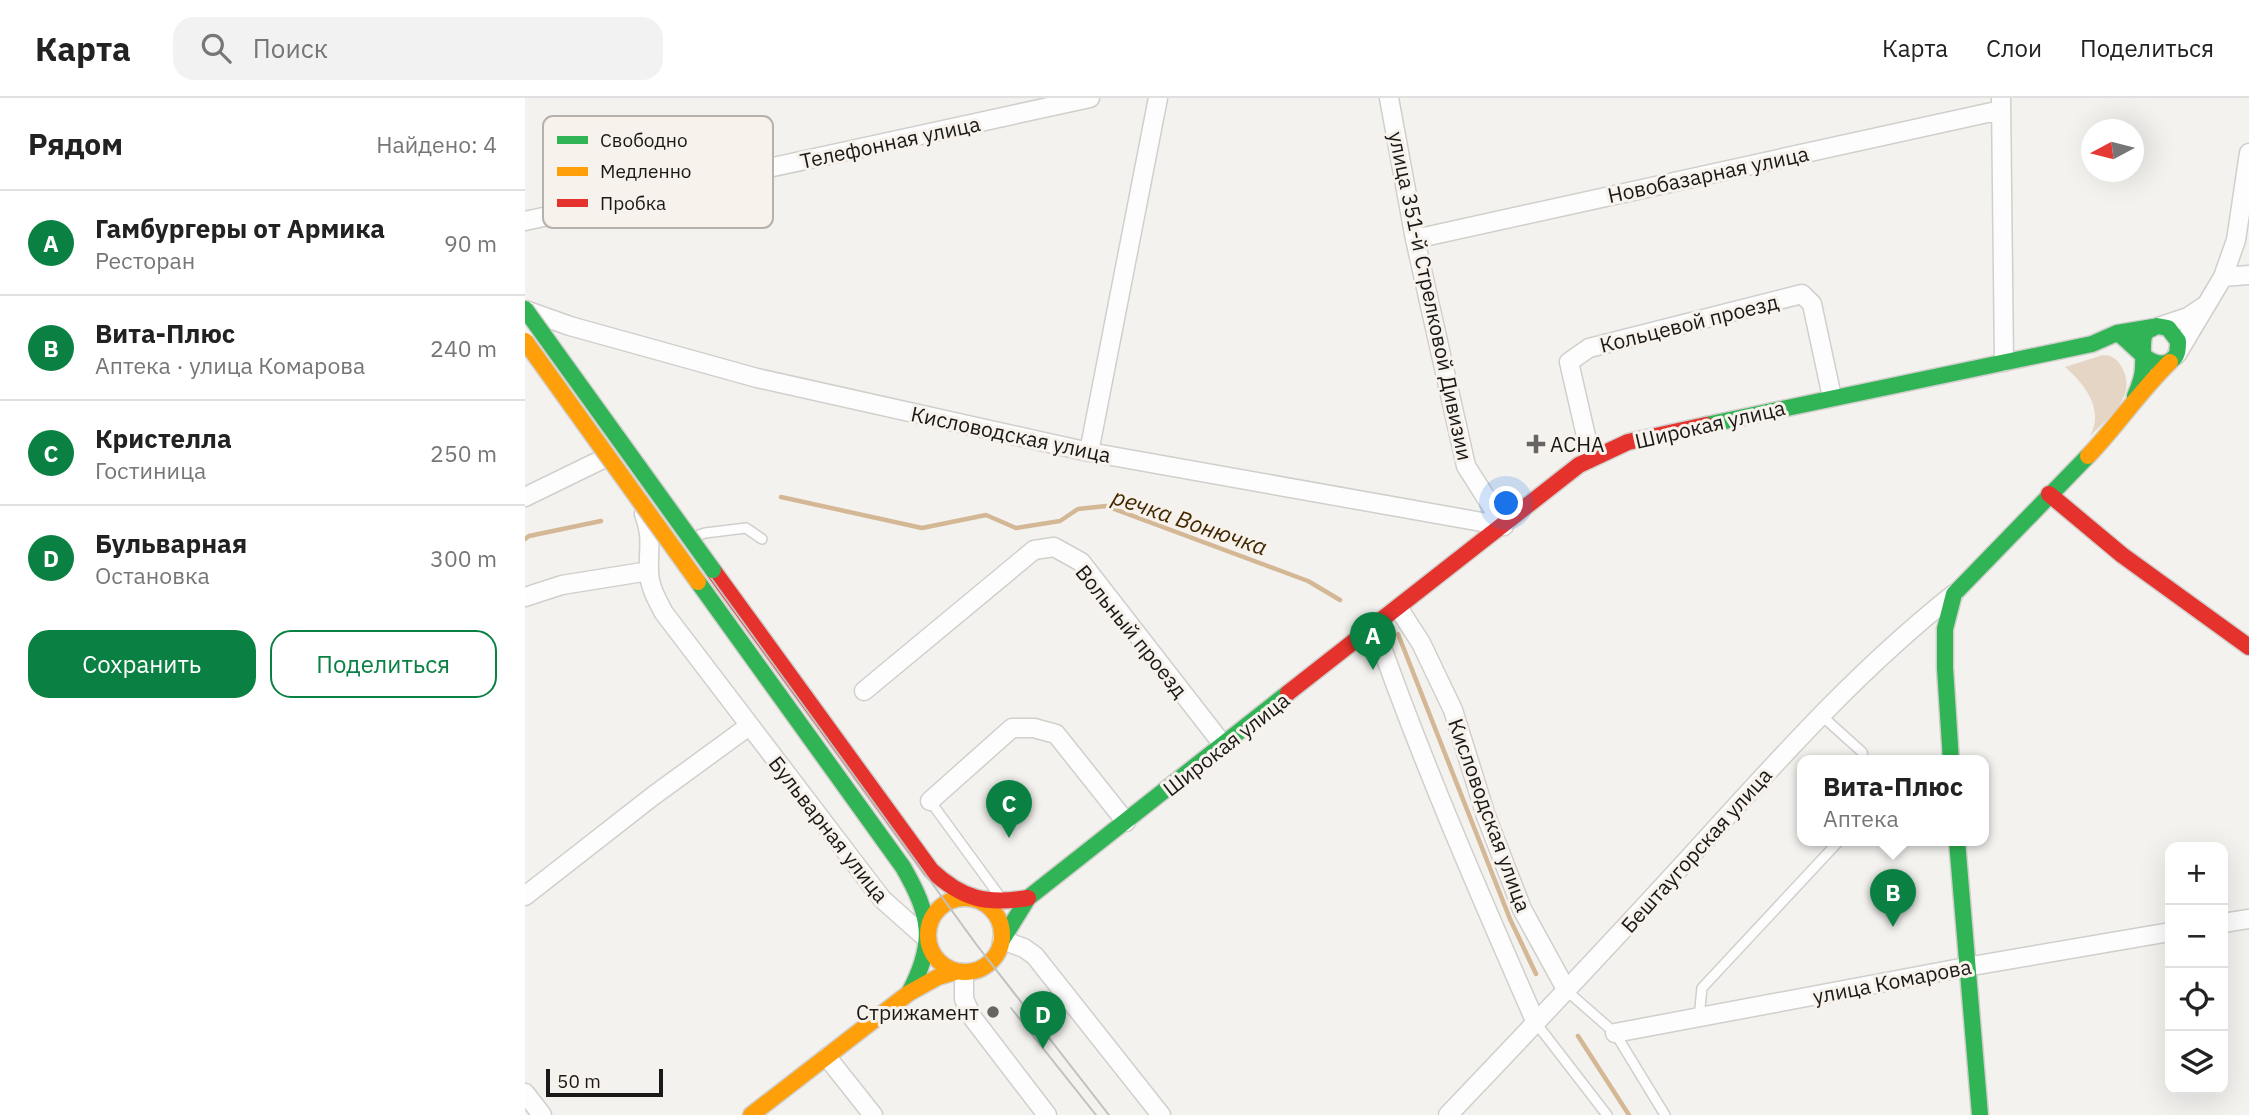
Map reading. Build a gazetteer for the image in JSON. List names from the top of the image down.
{
  "streets": {
    "main road": ["Широкая улица", "Бульварная улица"],
    "street": [
      "Телефонная улица",
      "Новобазарная улица",
      "улица 351-й Стрелковой Дивизии",
      "Кольцевой проезд",
      "Кисловодская улица",
      "Вольный проезд",
      "Бештаугорская улица",
      "улица Комарова"
    ]
  },
  "crossings": [
    ["Новобазарная улица", "улица 351-й Стрелковой Дивизии"],
    ["улица 351-й Стрелковой Дивизии", "Широкая улица"],
    ["улица 351-й Стрелковой Дивизии", "Кисловодская улица"],
    ["Кольцевой проезд", "Широкая улица"],
    ["Широкая улица", "Кисловодская улица"],
    ["Широкая улица", "Вольный проезд"],
    ["Широкая улица", "Бульварная улица"],
    ["Кисловодская улица", "Бештаугорская улица"],
    ["Кисловодская улица", "улица Комарова"]
  ],
  "water": ["речка Вонючка"],
  "places": {
    "health": ["АСНА"],
    "other": ["Стрижамент"]
  },
  "legend": ["Свободно", "Медленно", "Пробка"],
  "scale_bar": "50 m",
  "north": "left",
  "page": {
    "header": "Карта",
    "search": "Поиск",
    "nav": ["Карта", "Слои", "Поделиться"],
    "heading": ["Рядом", "Найдено: 4"],
    "list": [
      {
        "mark": "A",
        "name": "Гамбургеры от Армика",
        "note": "Ресторан",
        "value": "90 m"
      },
      {
        "mark": "B",
        "name": "Вита-Плюс",
        "note": "Аптека · улица Комарова",
        "value": "240 m"
      },
      {
        "mark": "C",
        "name": "Кристелла",
        "note": "Гостиница",
        "value": "250 m"
      },
      {
        "mark": "D",
        "name": "Бульварная",
        "note": "Остановка",
        "value": "300 m"
      }
    ],
    "buttons": ["Сохранить", "Поделиться"],
    "pins": [
      "A",
      "C",
      "B",
      "D"
    ],
    "popup": ["Вита-Плюс", "Аптека"],
    "map_buttons": ["+", "−"],
    "scale": "50 m"
  }
}
